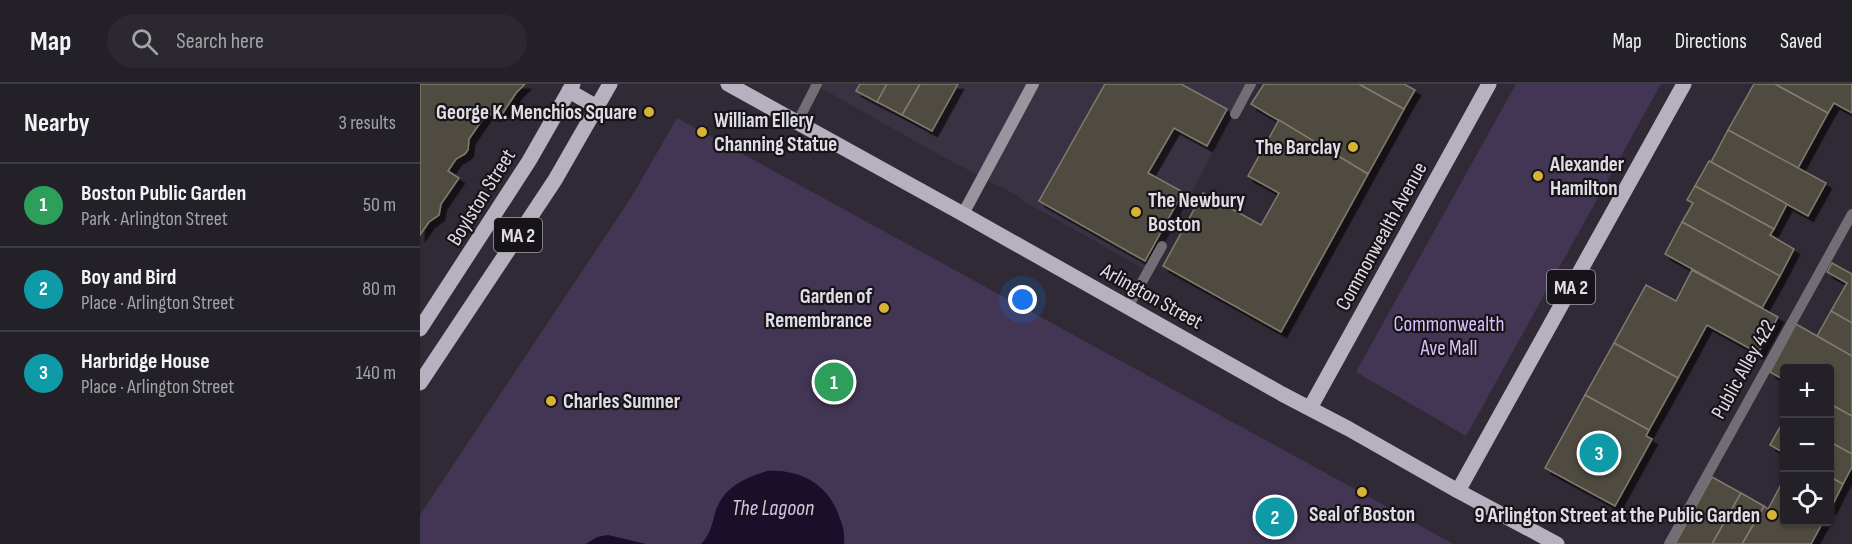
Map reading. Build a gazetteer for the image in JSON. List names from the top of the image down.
{
  "streets": {
    "main road": [
      "Boylston Street",
      "MA 2",
      "Commonwealth Avenue",
      "Arlington Street"
    ],
    "lane": ["Public Alley 422"]
  },
  "crossings": [
    ["MA 2", "Arlington Street"],
    ["Commonwealth Avenue", "Arlington Street"]
  ],
  "water": ["The Lagoon"],
  "parks": ["Commonwealth Ave Mall"],
  "places": [
    "George K. Menchios Square",
    "William Ellery Channing Statue",
    "The Barclay",
    "Alexander Hamilton",
    "The Newbury Boston",
    "Garden of Remembrance",
    "Charles Sumner",
    "Seal of Boston",
    "9 Arlington Street at the Public Garden"
  ],
  "page": {
    "header": "Map",
    "search": "Search here",
    "nav": ["Map", "Directions", "Saved"],
    "heading": ["Nearby", "3 results"],
    "list": [
      {
        "mark": "1",
        "name": "Boston Public Garden",
        "note": "Park · Arlington Street",
        "value": "50 m"
      },
      {
        "mark": "2",
        "name": "Boy and Bird",
        "note": "Place · Arlington Street",
        "value": "80 m"
      },
      {
        "mark": "3",
        "name": "Harbridge House",
        "note": "Place · Arlington Street",
        "value": "140 m"
      }
    ],
    "pins": ["1", "3", "2"],
    "map_buttons": ["+", "−"]
  }
}
